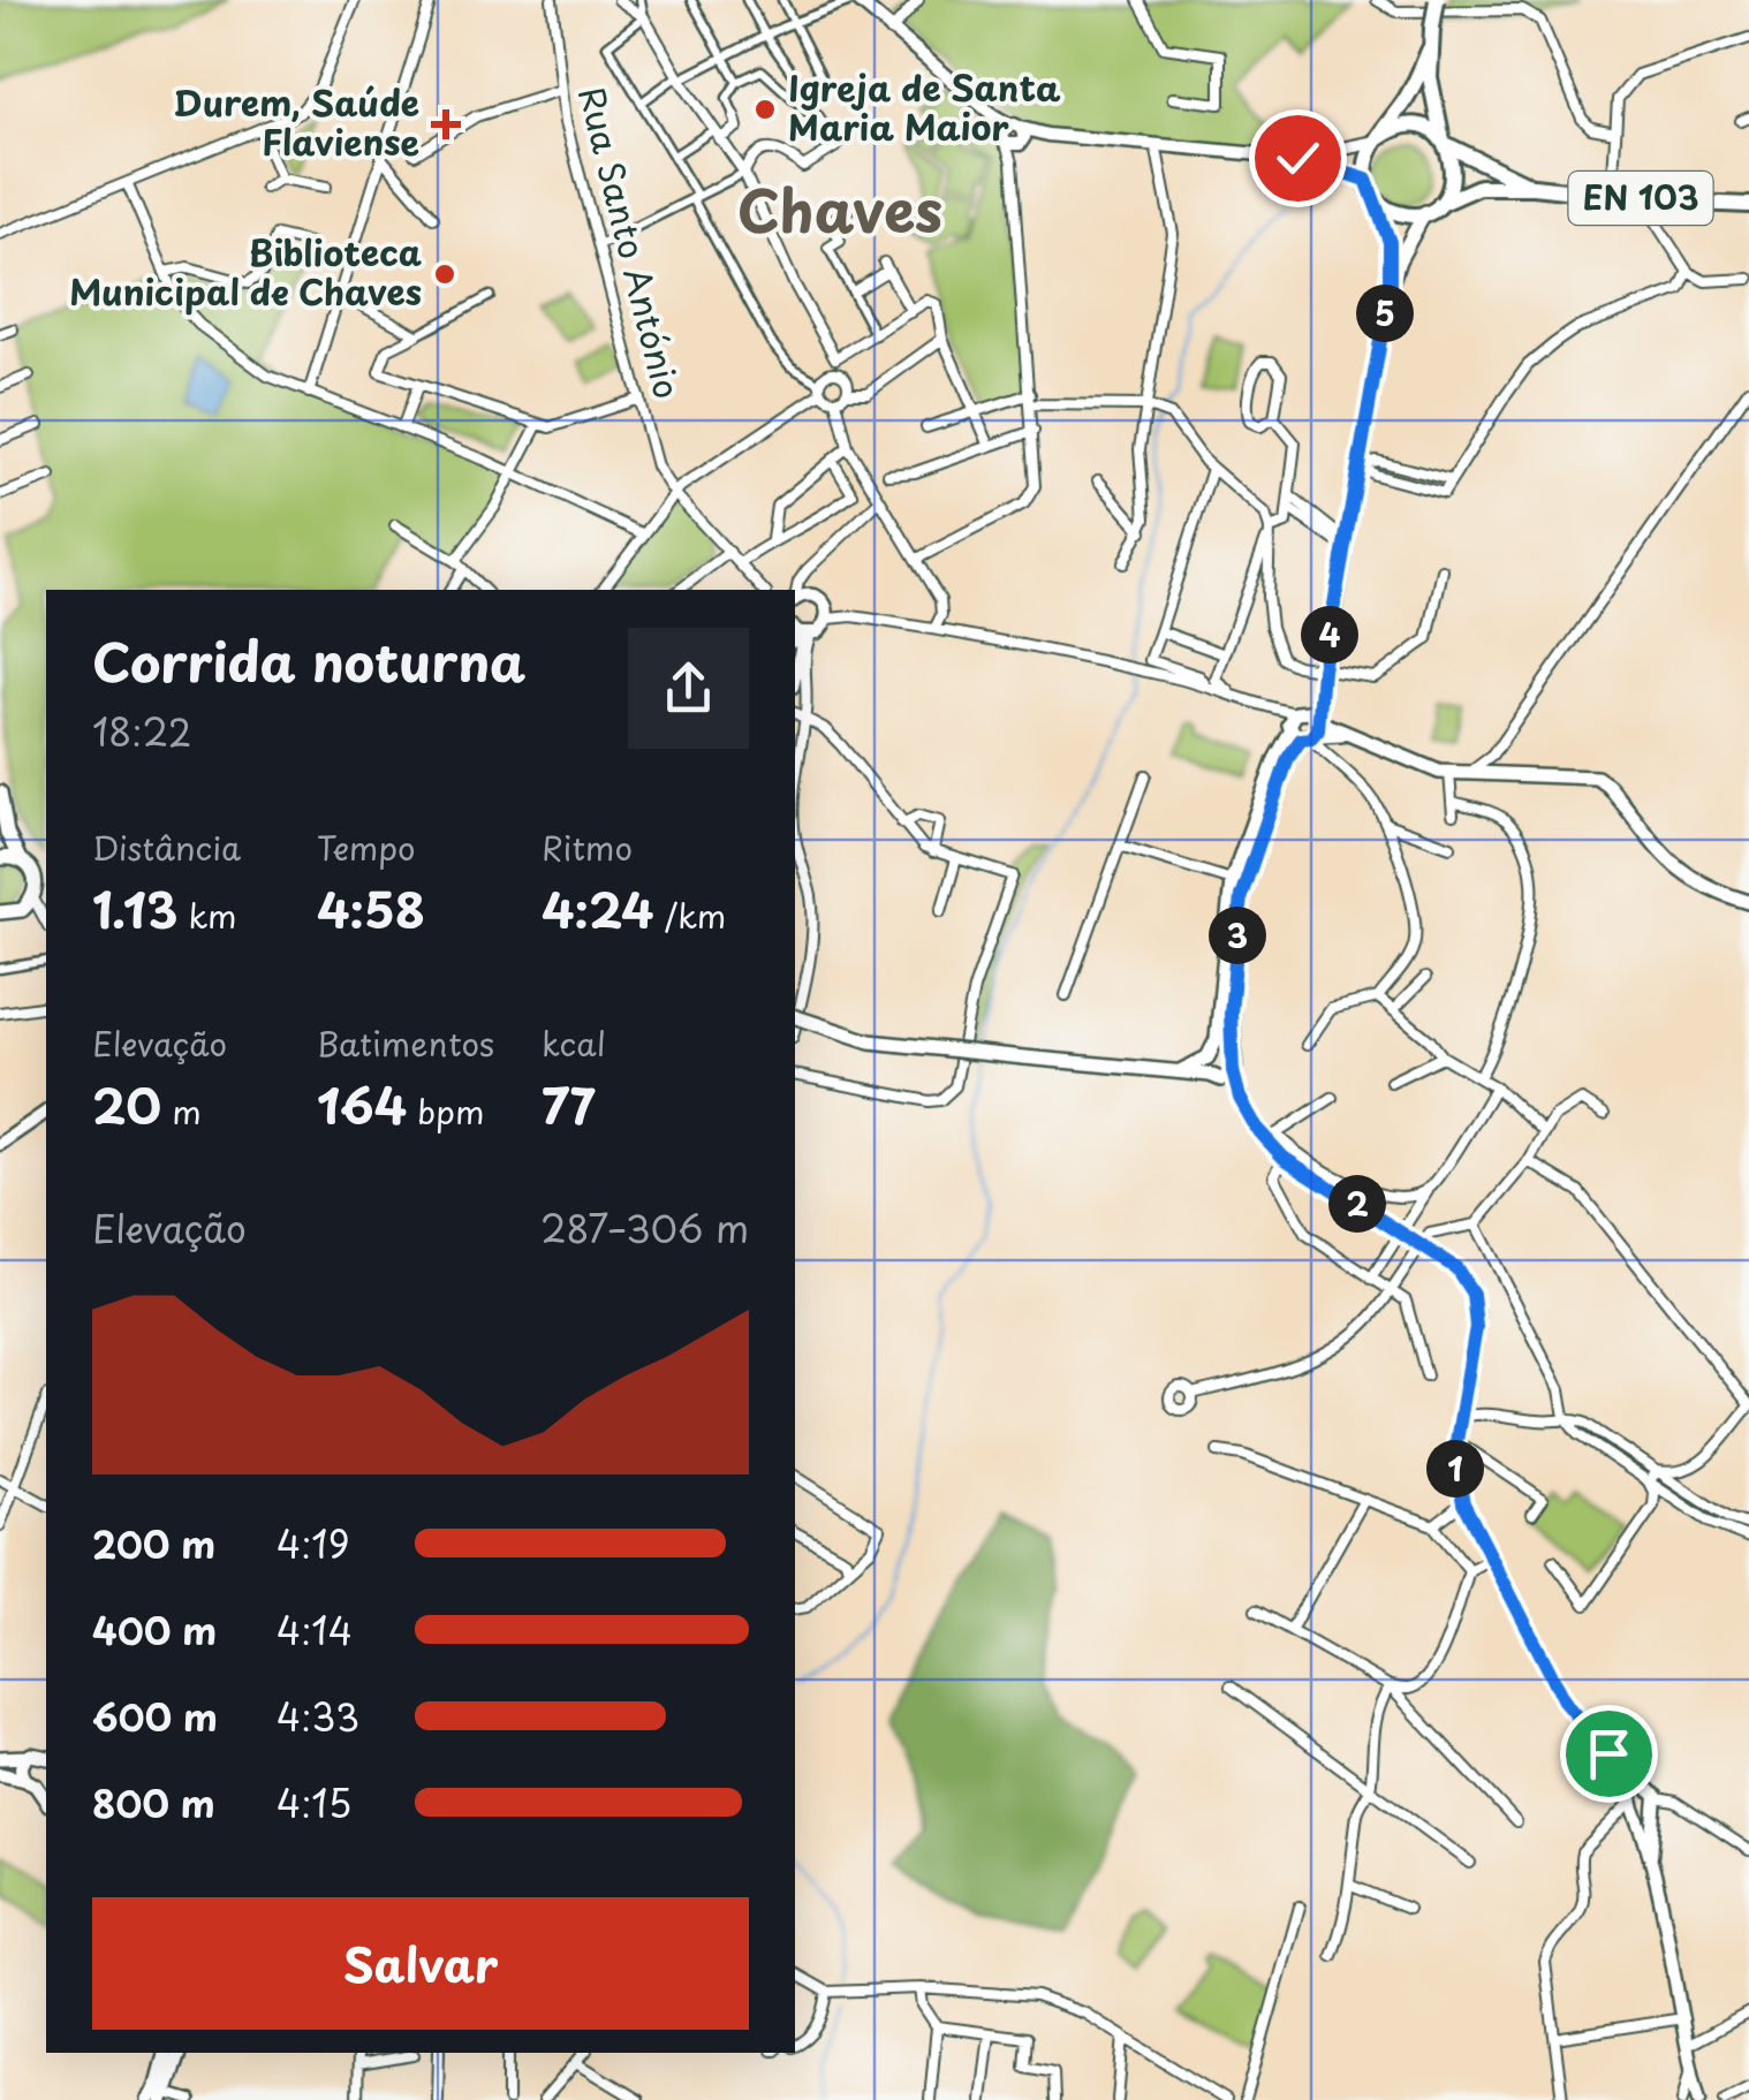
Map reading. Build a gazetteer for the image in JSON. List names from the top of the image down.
{
  "streets": {
    "main road": ["EN 103"],
    "street": ["Rua Santo António"]
  },
  "districts": ["Chaves"],
  "places": {
    "other": ["Igreja de Santa Maria Maior", "Biblioteca Municipal de Chaves"],
    "health": ["Durem, Saúde Flaviense"]
  },
  "page": {
    "pins": [
      "5",
      "4",
      "3",
      "2",
      "1"
    ],
    "heading": ["Corrida noturna", "18:22"],
    "stats": [
      ["Distância", "1.13 km"],
      ["Tempo", "4:58"],
      ["Ritmo", "4:24 /km"],
      ["Elevação", "20 m"],
      ["Batimentos", "164 bpm"],
      ["kcal", "77"]
    ],
    "chart": ["Elevação", "287–306 m"],
    "list": [
      {
        "name": "200 m",
        "note": "4:19"
      },
      {
        "name": "400 m",
        "note": "4:14"
      },
      {
        "name": "600 m",
        "note": "4:33"
      },
      {
        "name": "800 m",
        "note": "4:15"
      }
    ],
    "buttons": "Salvar"
  }
}
